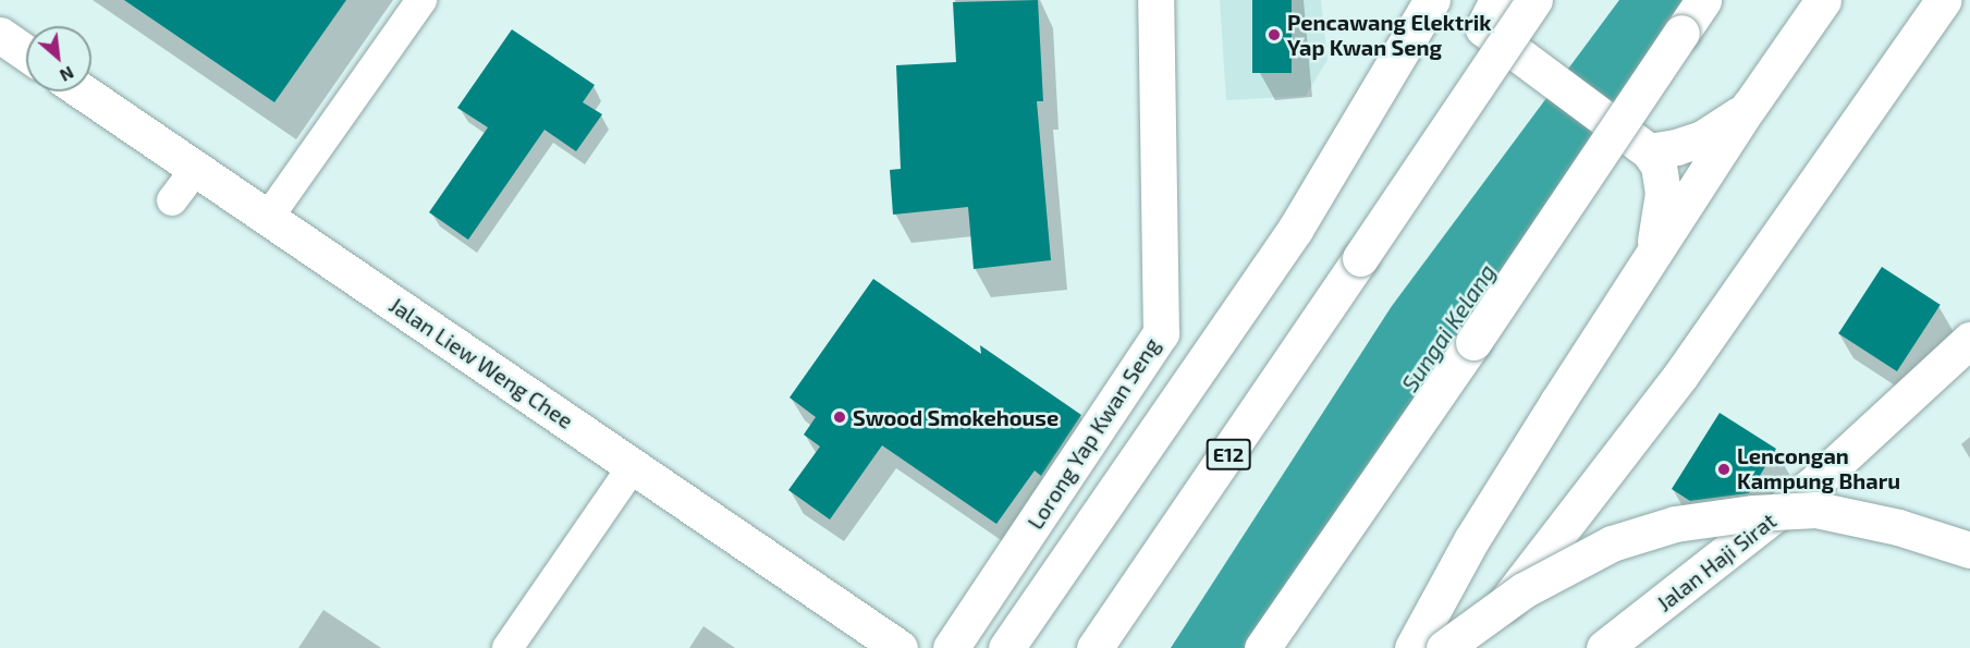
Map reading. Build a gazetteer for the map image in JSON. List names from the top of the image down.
{
  "streets": {
    "main road": [
      "Jalan Liew Weng Chee",
      "Lorong Yap Kwan Seng",
      "E12",
      "Jalan Haji Sirat"
    ]
  },
  "water": ["Sungai Kelang"],
  "places": ["Pencawang Elektrik Yap Kwan Seng", "Swood Smokehouse", "Lencongan Kampung Bharu"],
  "north": "bottom right"
}
